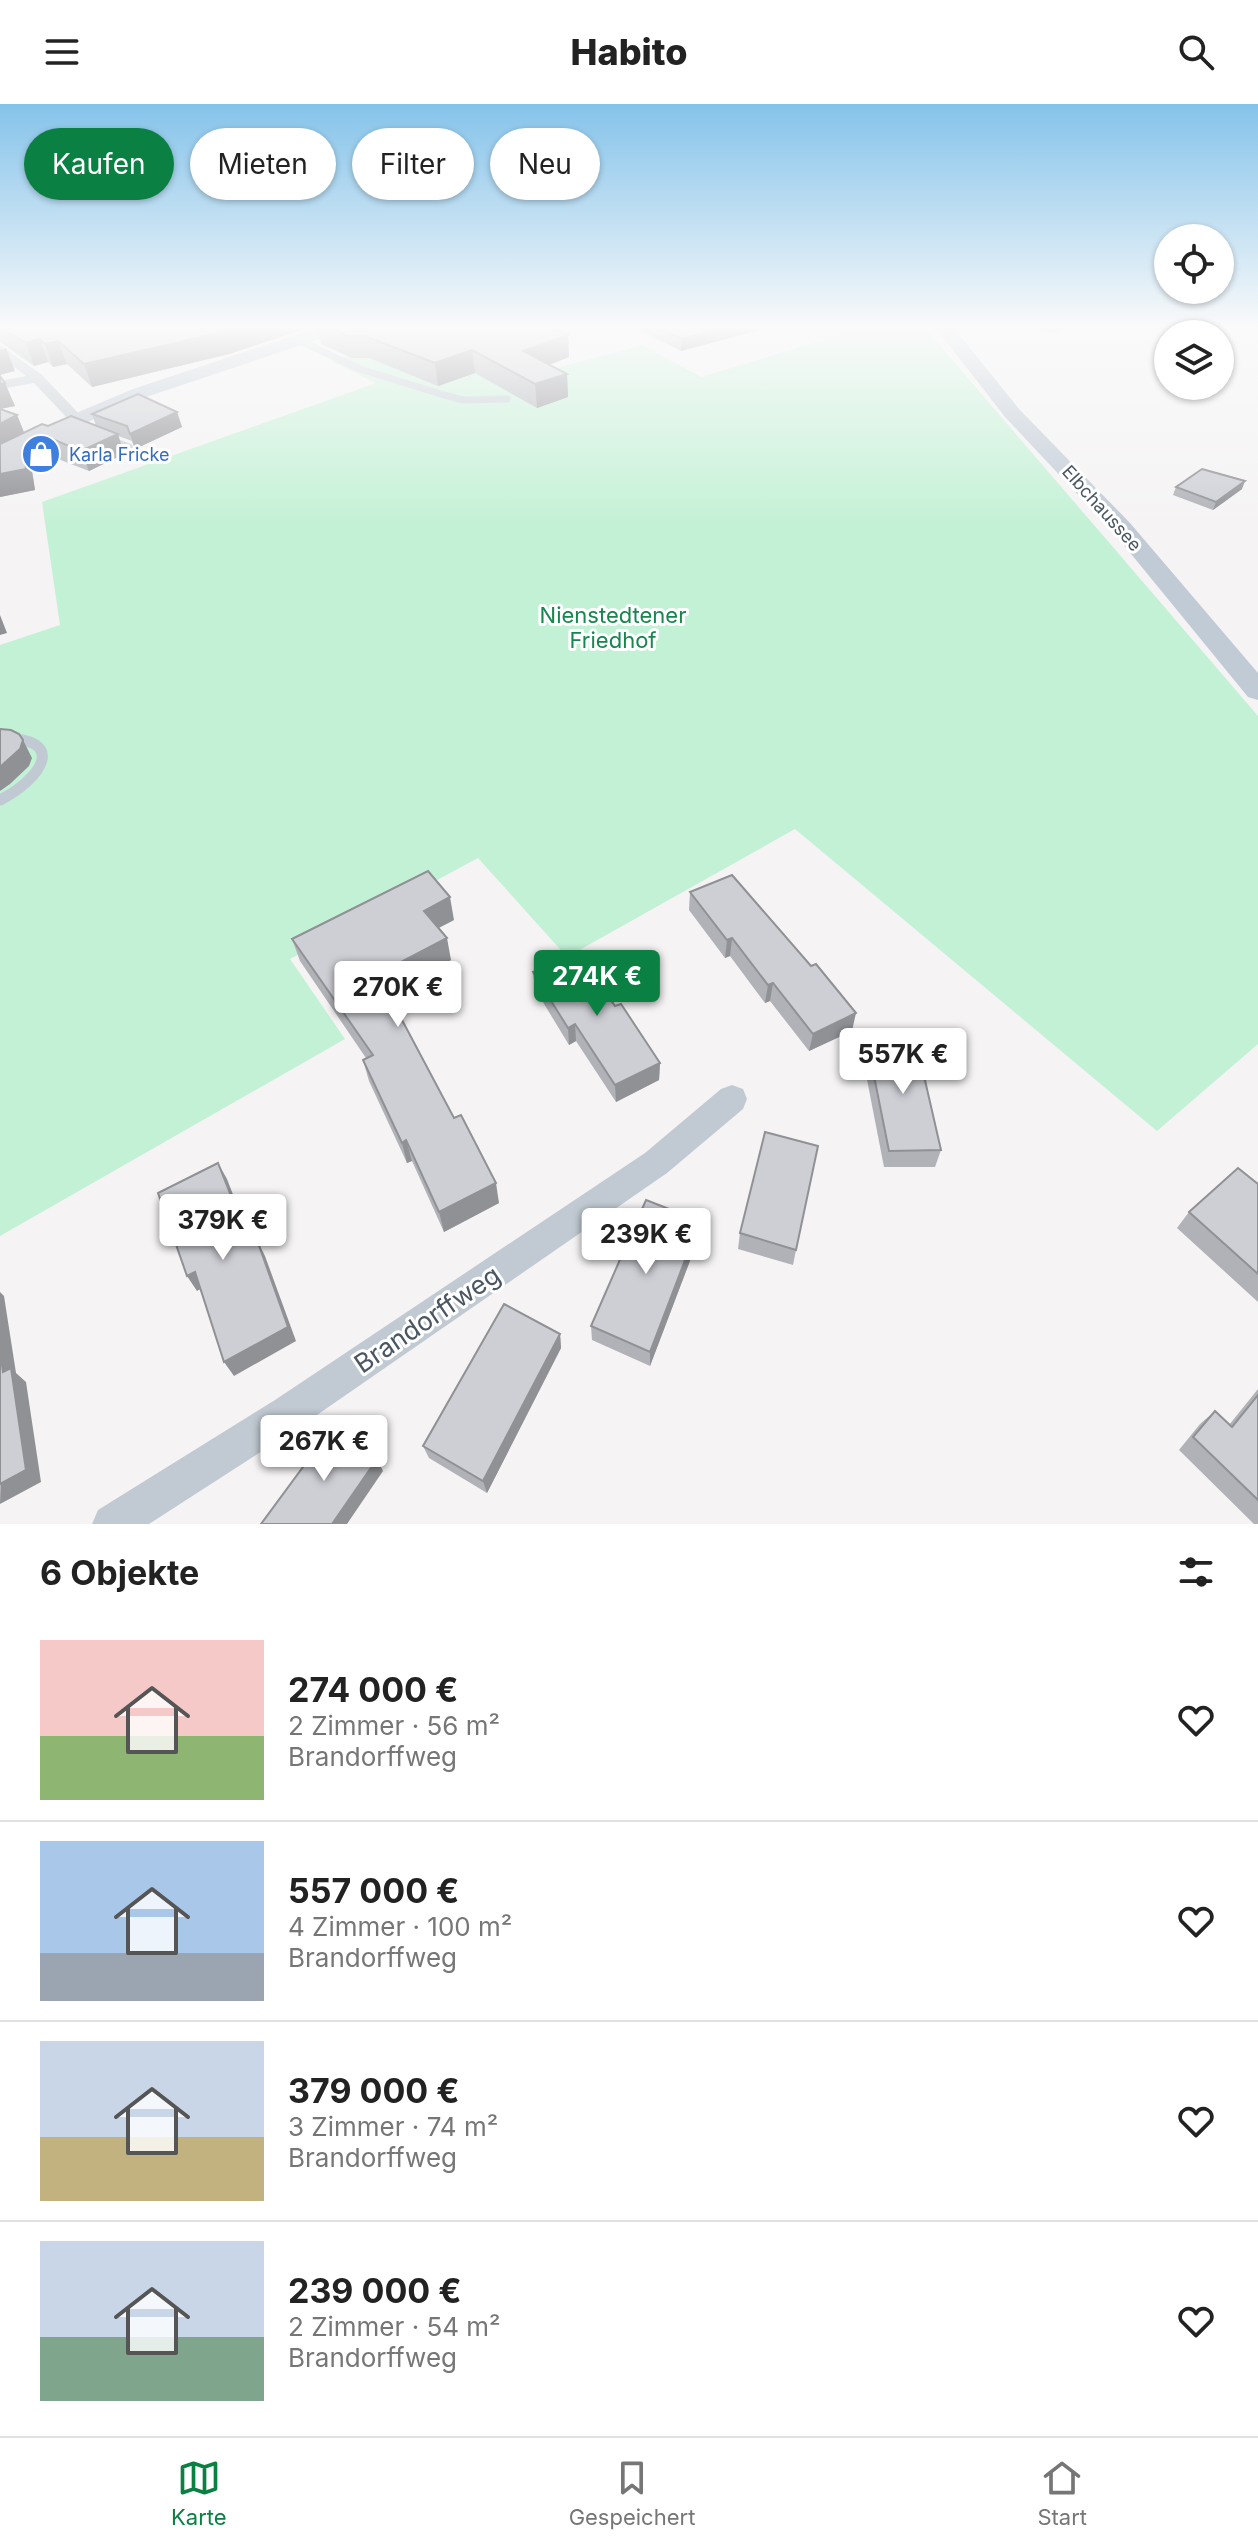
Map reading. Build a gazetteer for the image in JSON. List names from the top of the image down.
{
  "streets": {
    "main road": ["Elbchaussee"],
    "street": ["Brandorffweg"]
  },
  "parks": ["Nienstedtener Friedhof"],
  "places": {
    "shop": ["Karla Fricke"]
  },
  "page": {
    "header": "Habito",
    "chip": [
      "Kaufen",
      "Mieten",
      "Filter",
      "Neu"
    ],
    "price": [
      "274K €",
      "270K €",
      "557K €",
      "379K €",
      "239K €",
      "267K €"
    ],
    "heading": "6 Objekte",
    "list": [
      {
        "name": "274 000 €",
        "note": "2 Zimmer · 56 m² · Brandorffweg"
      },
      {
        "name": "557 000 €",
        "note": "4 Zimmer · 100 m² · Brandorffweg"
      },
      {
        "name": "379 000 €",
        "note": "3 Zimmer · 74 m² · Brandorffweg"
      },
      {
        "name": "239 000 €",
        "note": "2 Zimmer · 54 m² · Brandorffweg"
      }
    ],
    "tabs": ["Karte", "Gespeichert", "Start"]
  }
}
